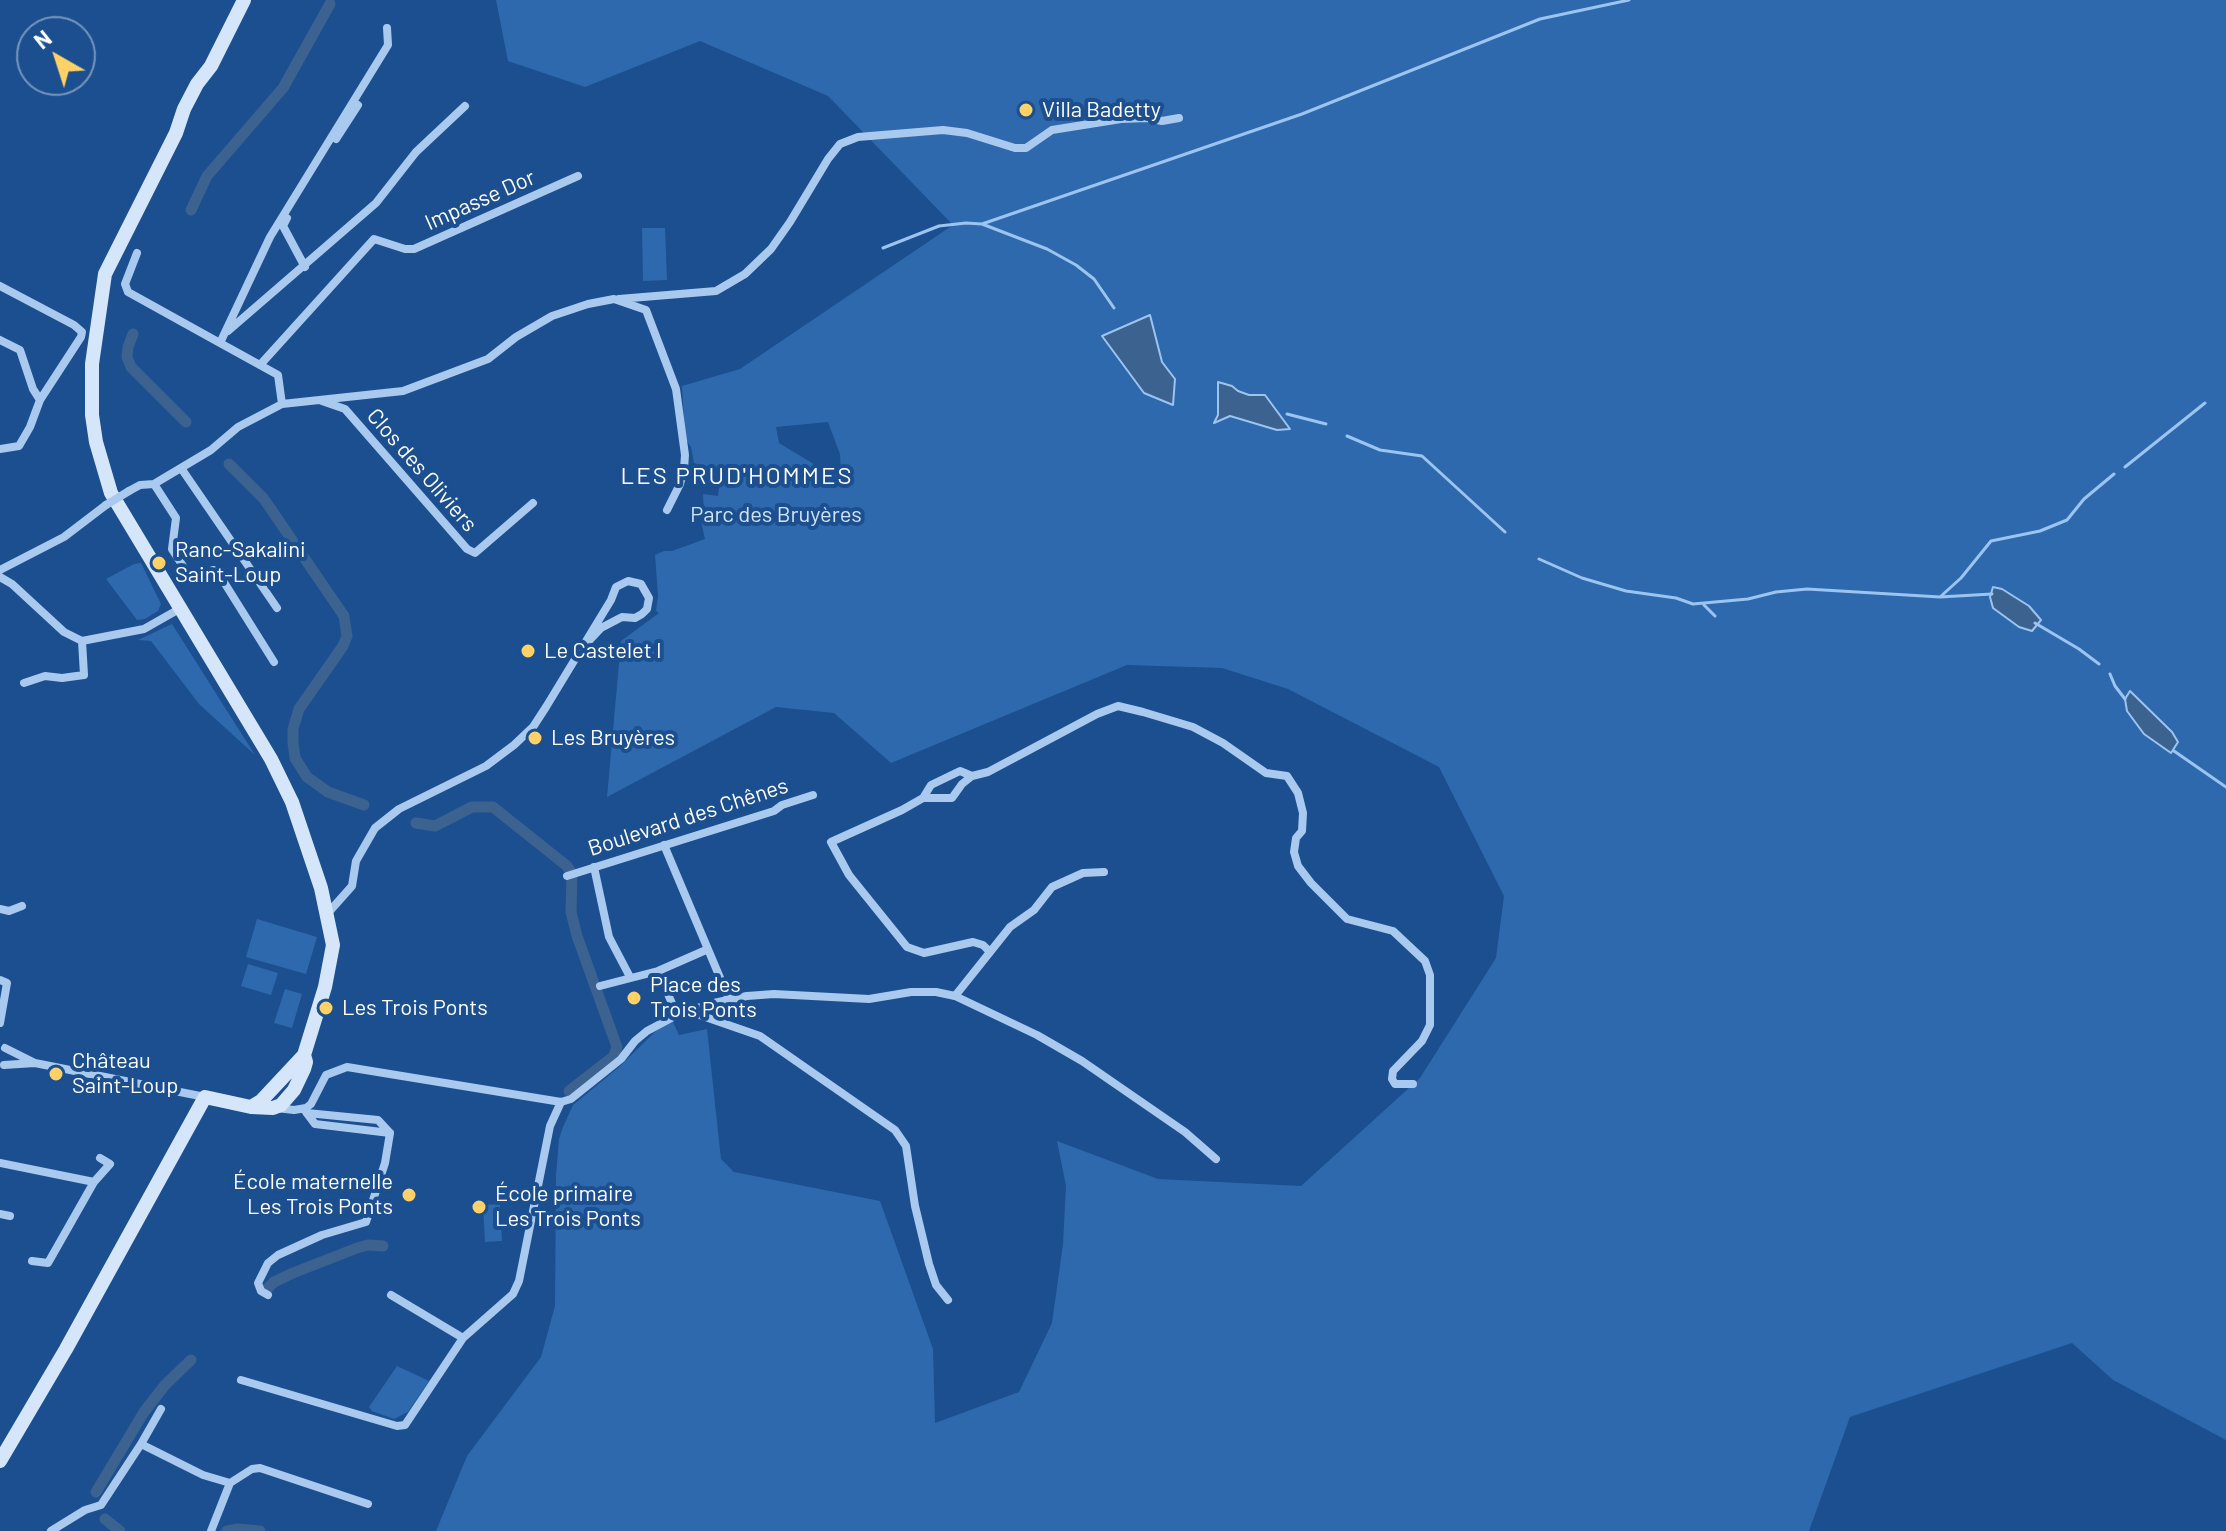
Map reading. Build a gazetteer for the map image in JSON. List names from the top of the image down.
{
  "streets": {
    "street": ["Impasse Dor", "Clos des Oliviers", "Boulevard des Chênes"]
  },
  "districts": ["LES PRUD'HOMMES"],
  "parks": ["Parc des Bruyères"],
  "places": [
    "Villa Badetty",
    "Ranc-Sakalini Saint-Loup",
    "Le Castelet I",
    "Les Bruyères",
    "Place des Trois Ponts",
    "Les Trois Ponts",
    "Château Saint-Loup",
    "École maternelle Les Trois Ponts",
    "École primaire Les Trois Ponts"
  ],
  "north": "top left"
}
